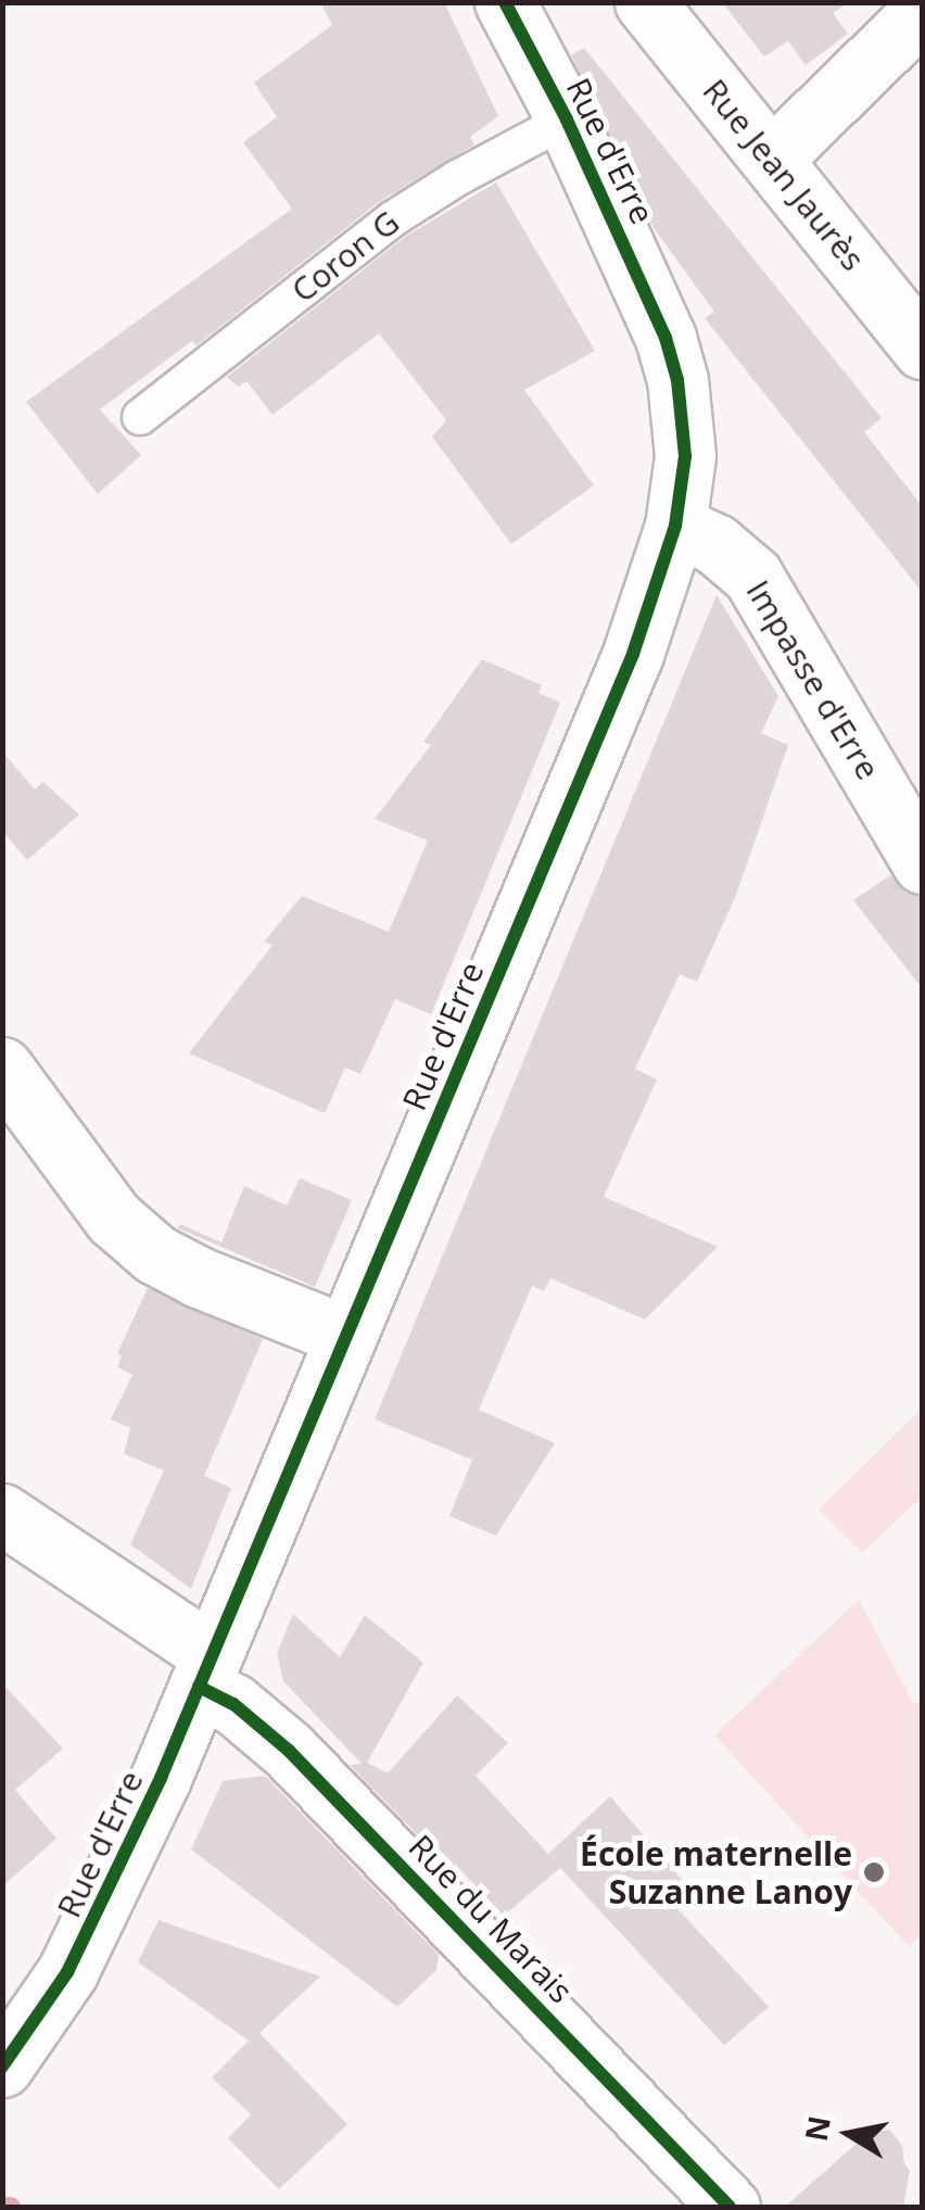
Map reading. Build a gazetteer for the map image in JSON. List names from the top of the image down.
{
  "streets": {
    "street": [
      "Rue d'Erre",
      "Rue Jean Jaurès",
      "Impasse d'Erre",
      "Rue du Marais"
    ],
    "lane": ["Coron G"]
  },
  "crossings": [
    ["Rue d'Erre", "Coron G"],
    ["Rue d'Erre", "Impasse d'Erre"],
    ["Rue d'Erre", "Rue du Marais"]
  ],
  "places": ["École maternelle Suzanne Lanoy"],
  "north": "left"
}
